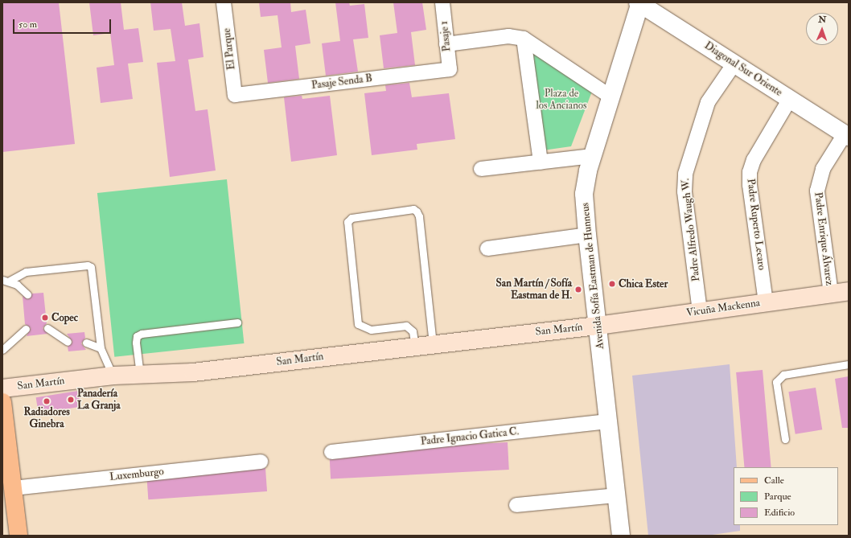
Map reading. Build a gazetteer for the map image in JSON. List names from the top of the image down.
{
  "streets": {
    "main road": ["Vicuña Mackenna", "San Martín"],
    "street": [
      "Pasaje 1",
      "El Parque",
      "Diagonal Sur Oriente",
      "Pasaje Senda B",
      "Padre Ruperto Lecaro",
      "Padre Alfredo Waugh W.",
      "Padre Enrique Álvarez",
      "Avenida Sofía Eastman de Hunneus",
      "Padre Ignacio Gatica C.",
      "Luxemburgo"
    ]
  },
  "crossings": [
    ["Pasaje 1", "Pasaje Senda B"],
    ["El Parque", "Pasaje Senda B"],
    ["Diagonal Sur Oriente", "Padre Ruperto Lecaro"],
    ["Diagonal Sur Oriente", "Padre Alfredo Waugh W."],
    ["Diagonal Sur Oriente", "Padre Enrique Álvarez"],
    ["Diagonal Sur Oriente", "Avenida Sofía Eastman de Hunneus"],
    ["Padre Ruperto Lecaro", "Vicuña Mackenna"],
    ["Padre Alfredo Waugh W.", "Vicuña Mackenna"],
    ["Padre Enrique Álvarez", "Vicuña Mackenna"],
    ["Avenida Sofía Eastman de Hunneus", "Vicuña Mackenna"],
    ["Avenida Sofía Eastman de Hunneus", "San Martín"],
    ["Avenida Sofía Eastman de Hunneus", "Padre Ignacio Gatica C."],
    ["Vicuña Mackenna", "San Martín"]
  ],
  "parks": ["Plaza de los Ancianos"],
  "places": [
    "Chica Ester",
    "San Martín / Sofía Eastman de H.",
    "Copec",
    "Panadería La Granja",
    "Radiadores Ginebra"
  ],
  "legend": ["Calle", "Parque", "Edificio"],
  "scale_bar": "50 m",
  "north": "top"
}
